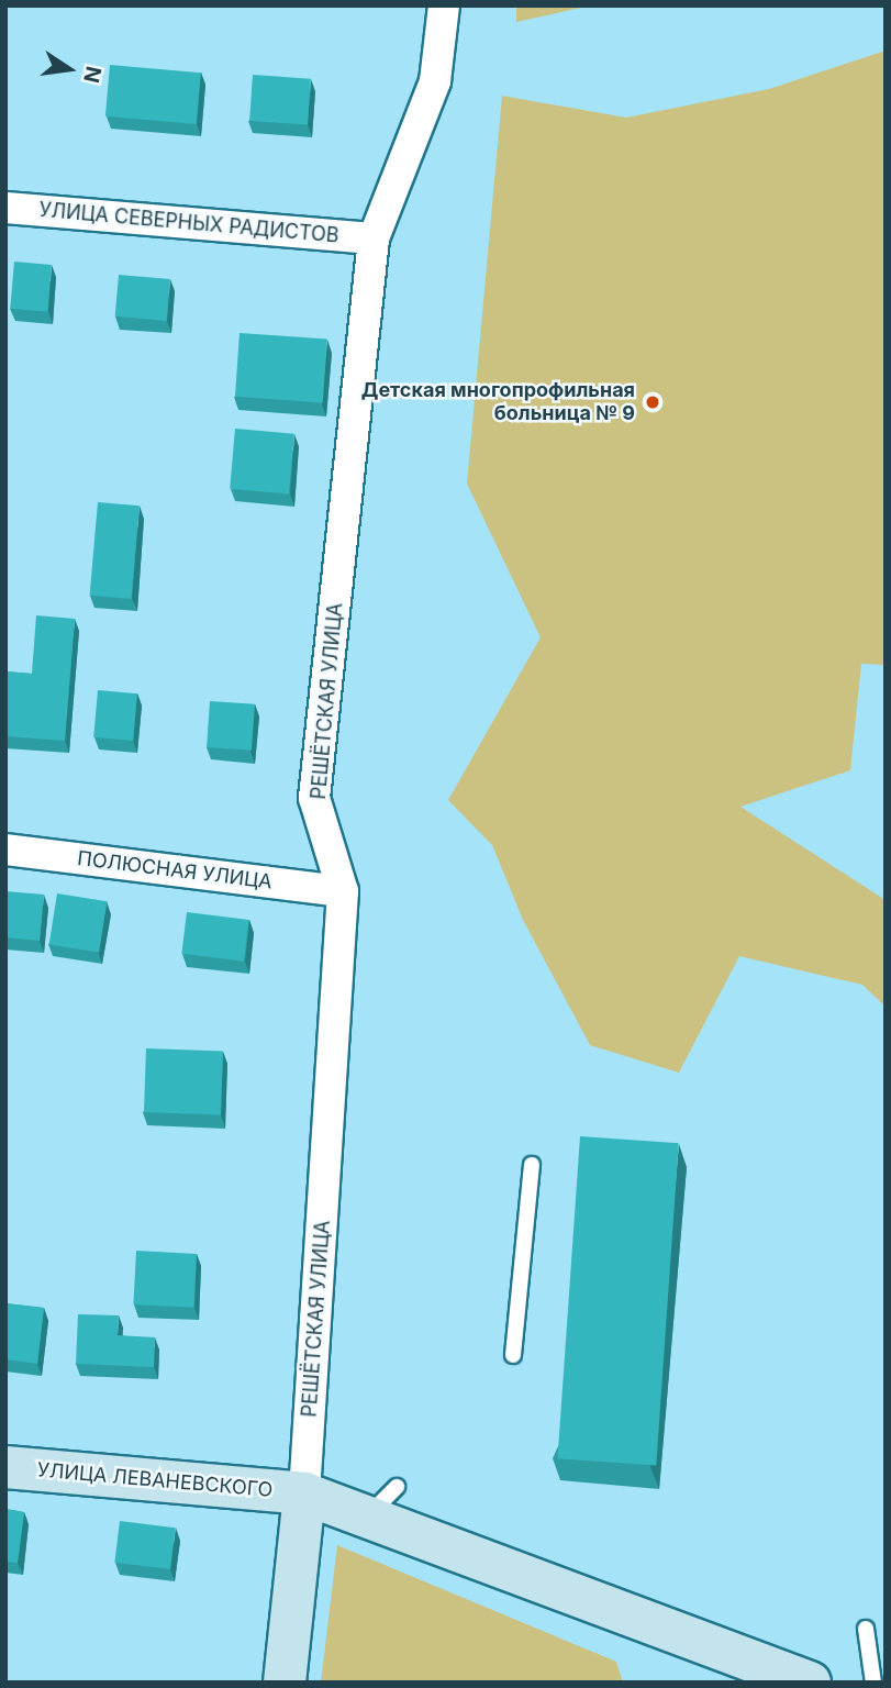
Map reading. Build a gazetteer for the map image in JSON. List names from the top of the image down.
{
  "streets": {
    "street": [
      "УЛИЦА СЕВЕРНЫХ РАДИСТОВ",
      "РЕШЁТСКАЯ УЛИЦА",
      "ПОЛЮСНАЯ УЛИЦА",
      "УЛИЦА ЛЕВАНЕВСКОГО"
    ]
  },
  "crossings": [
    ["УЛИЦА СЕВЕРНЫХ РАДИСТОВ", "РЕШЁТСКАЯ УЛИЦА"],
    ["РЕШЁТСКАЯ УЛИЦА", "ПОЛЮСНАЯ УЛИЦА"],
    ["РЕШЁТСКАЯ УЛИЦА", "УЛИЦА ЛЕВАНЕВСКОГО"]
  ],
  "places": ["Детская многопрофильная больница № 9"],
  "north": "right"
}
